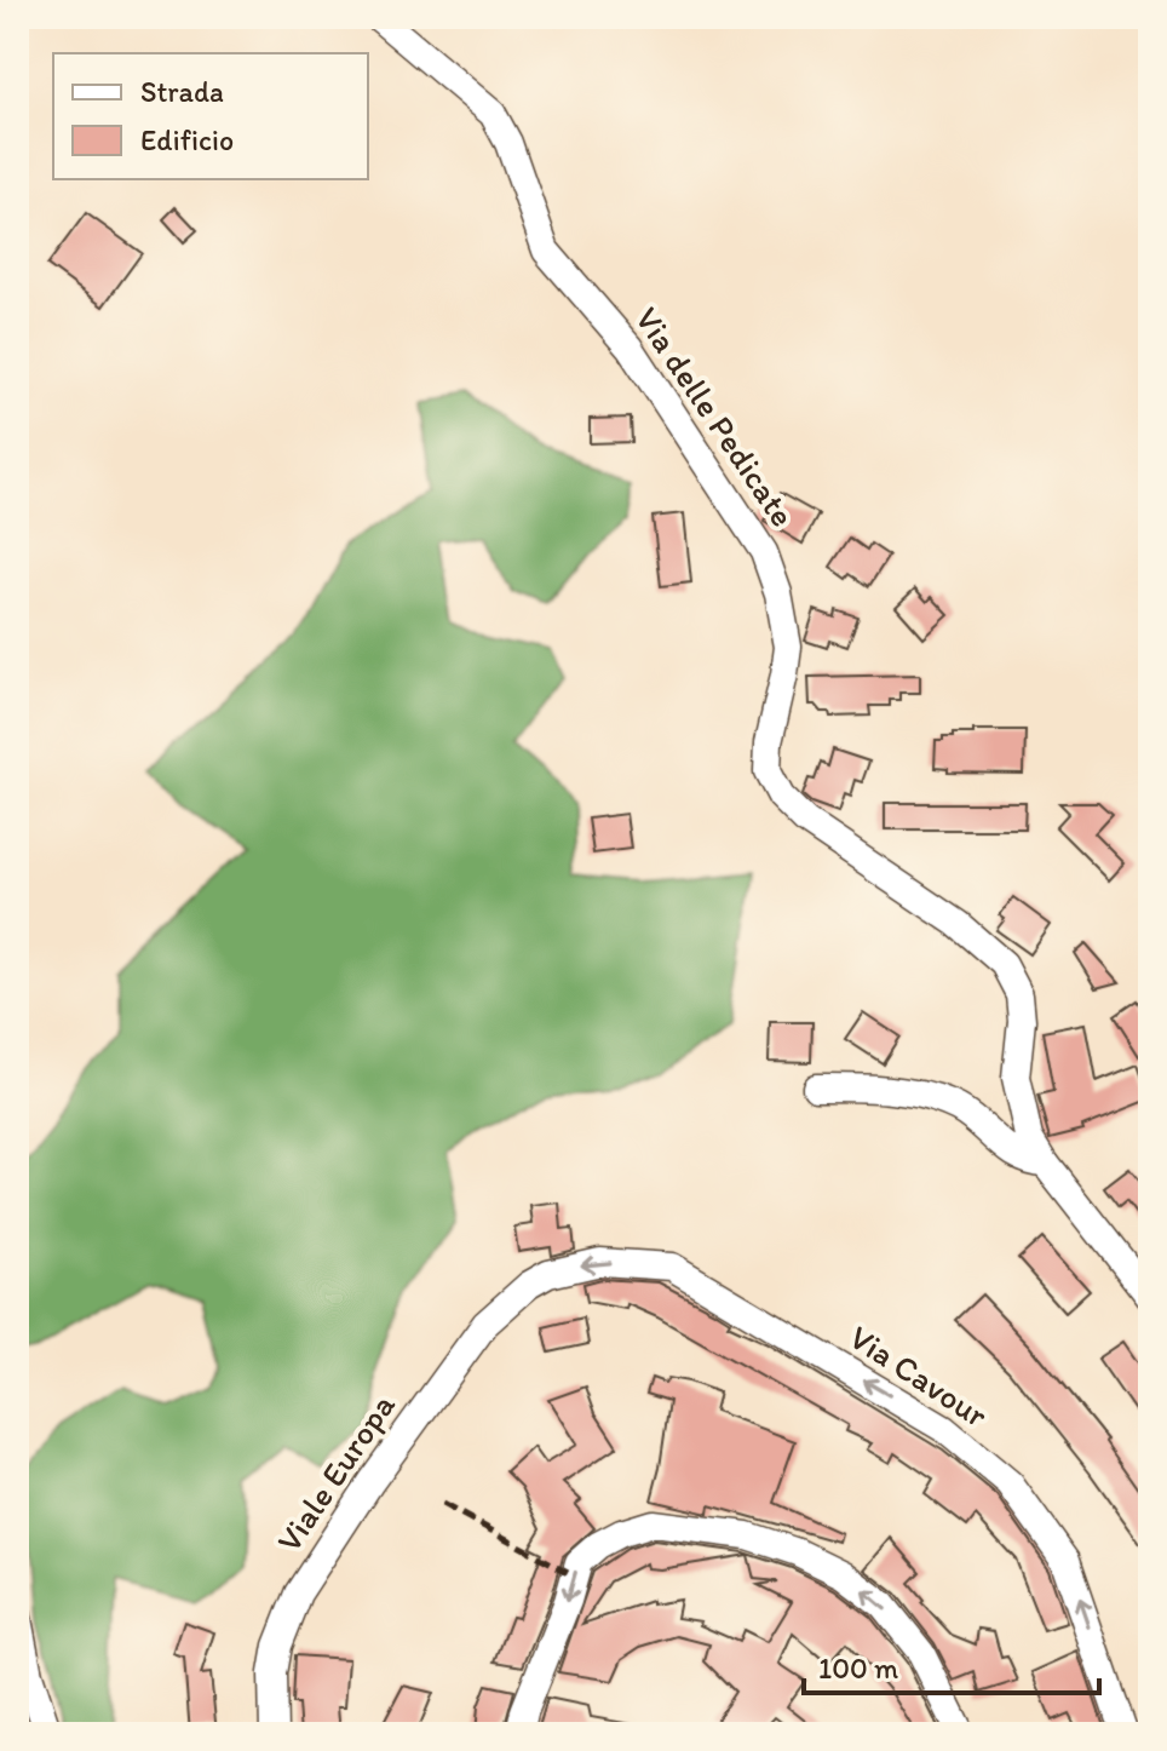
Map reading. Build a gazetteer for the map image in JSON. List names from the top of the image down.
{
  "streets": {
    "street": ["Via delle Pedicate", "Via Cavour", "Viale Europa"]
  },
  "crossings": [
    ["Via Cavour", "Viale Europa"]
  ],
  "one_way": ["Via Cavour"],
  "legend": ["Strada", "Edificio"],
  "scale_bar": "100 m"
}
